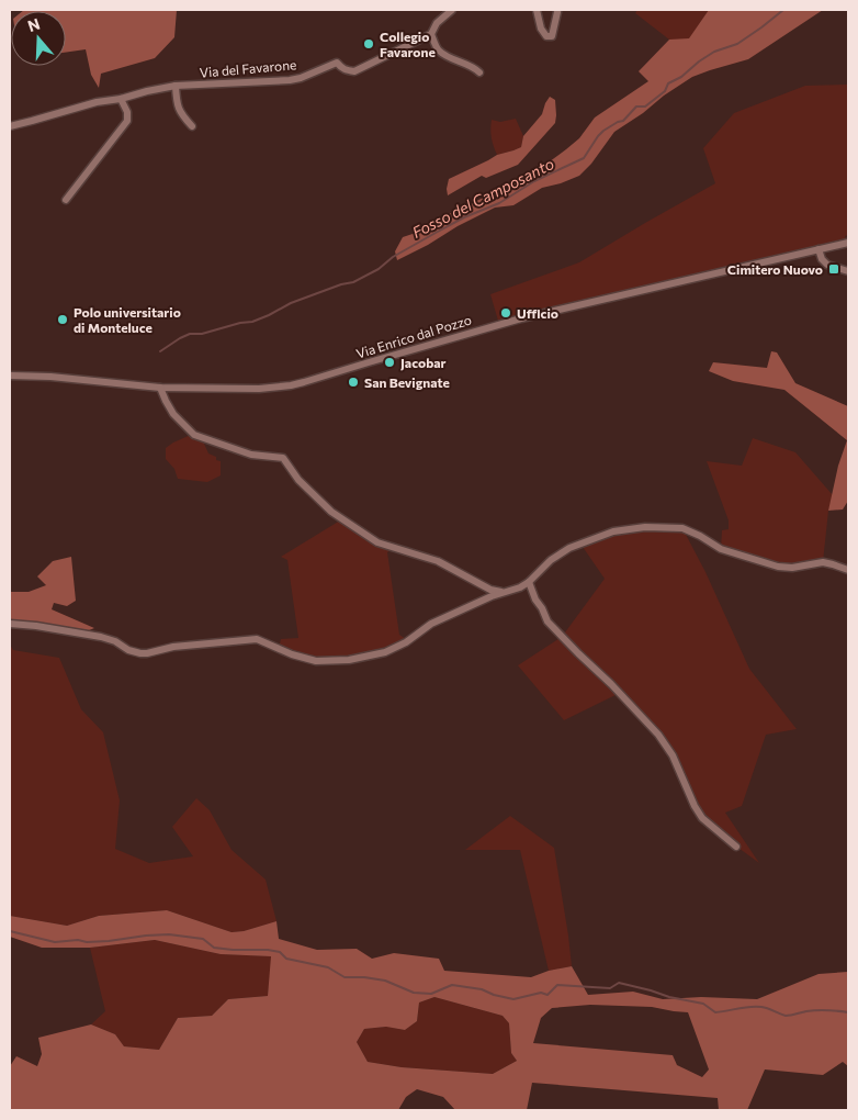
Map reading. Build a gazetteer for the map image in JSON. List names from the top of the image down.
{
  "streets": {
    "street": ["Via del Favarone", "Via Enrico dal Pozzo"]
  },
  "water": ["Fosso del Camposanto"],
  "places": {
    "other": [
      "Collegio Favarone",
      "Ufficio",
      "Polo universitario di Monteluce",
      "Jacobar",
      "San Bevignate"
    ],
    "transit": ["Cimitero Nuovo"]
  },
  "north": "top"
}
